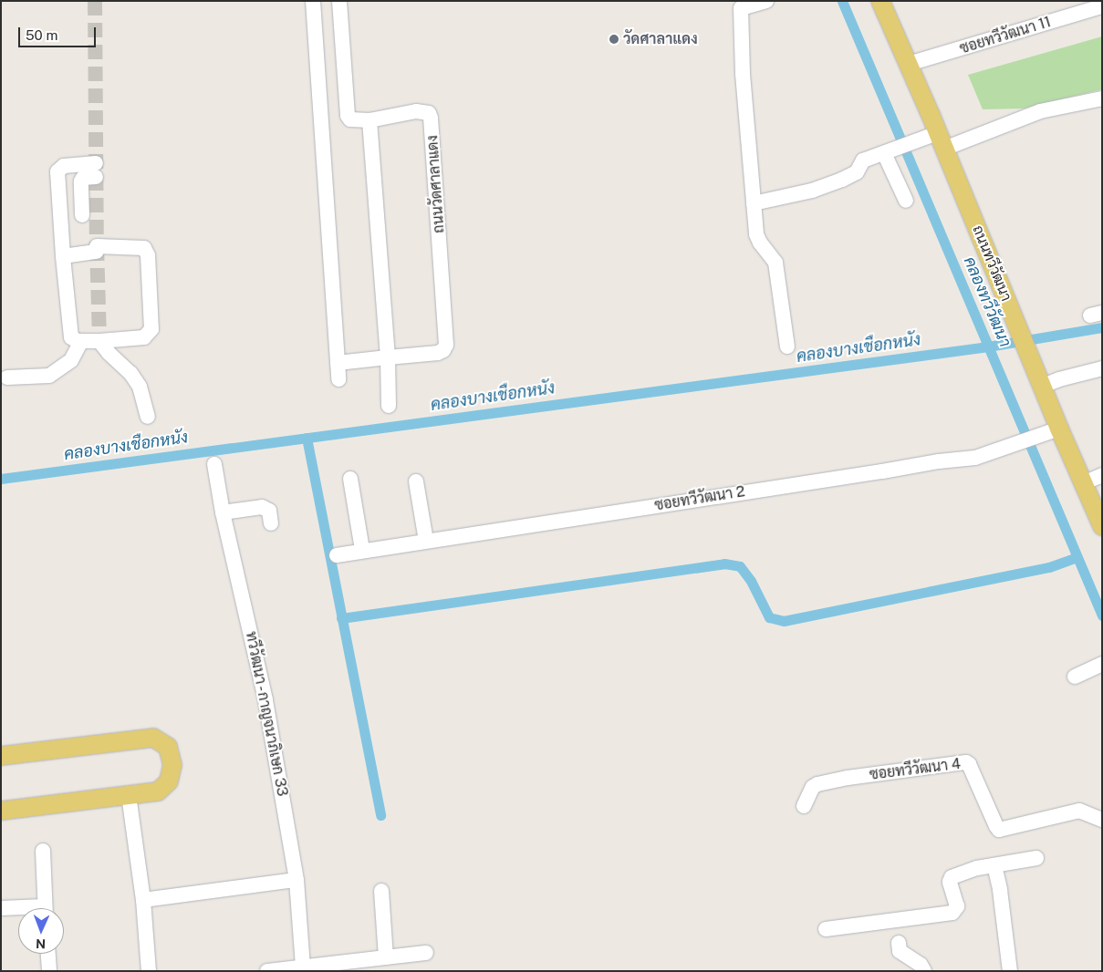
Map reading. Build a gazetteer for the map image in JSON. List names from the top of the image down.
{
  "streets": {
    "main road": ["ถนนทวีวัฒนา"],
    "street": [
      "ซอยทวีวัฒนา 11",
      "ถนนวัดศาลาแดง",
      "ซอยทวีวัฒนา 2",
      "ทวีวัฒนา - กาญจนาภิเษก 33",
      "ซอยทวีวัฒนา 4"
    ]
  },
  "crossings": [
    ["ซอยทวีวัฒนา 11", "ถนนทวีวัฒนา"],
    ["ถนนทวีวัฒนา", "ซอยทวีวัฒนา 2"]
  ],
  "water": ["คลองทวีวัฒนา", "คลองบางเชือกหนัง"],
  "places": ["วัดศาลาแดง"],
  "scale_bar": "50 m",
  "north": "bottom"
}
